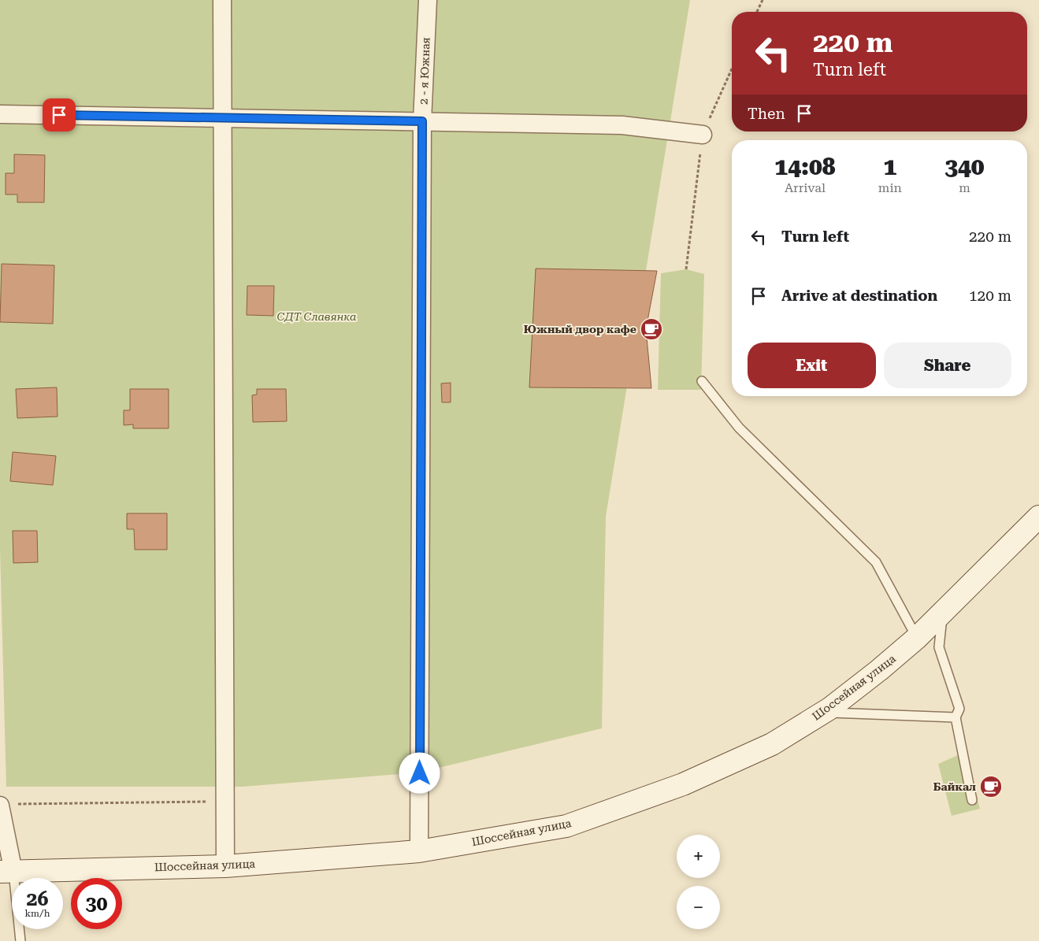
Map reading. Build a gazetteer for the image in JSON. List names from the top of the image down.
{
  "streets": {
    "main road": ["Шоссейная улица"],
    "street": ["2 - я Южная"]
  },
  "crossings": [
    ["2 - я Южная", "Шоссейная улица"]
  ],
  "parks": ["СДТ Славянка"],
  "places": {
    "cafe": ["Южный двор кафе", "Байкал"]
  },
  "page": {
    "turn": ["220 m", "Turn left"],
    "then": "Then",
    "eta": [
      "14:08",
      "Arrival",
      "1",
      "min",
      "340",
      "m"
    ],
    "list": [
      {
        "name": "Turn left",
        "value": "220 m"
      },
      {
        "name": "Arrive at destination",
        "value": "120 m"
      }
    ],
    "buttons": ["Exit", "Share"],
    "map_buttons": ["+", "−"],
    "speed": "26 km/h",
    "limit": "30"
  }
}
